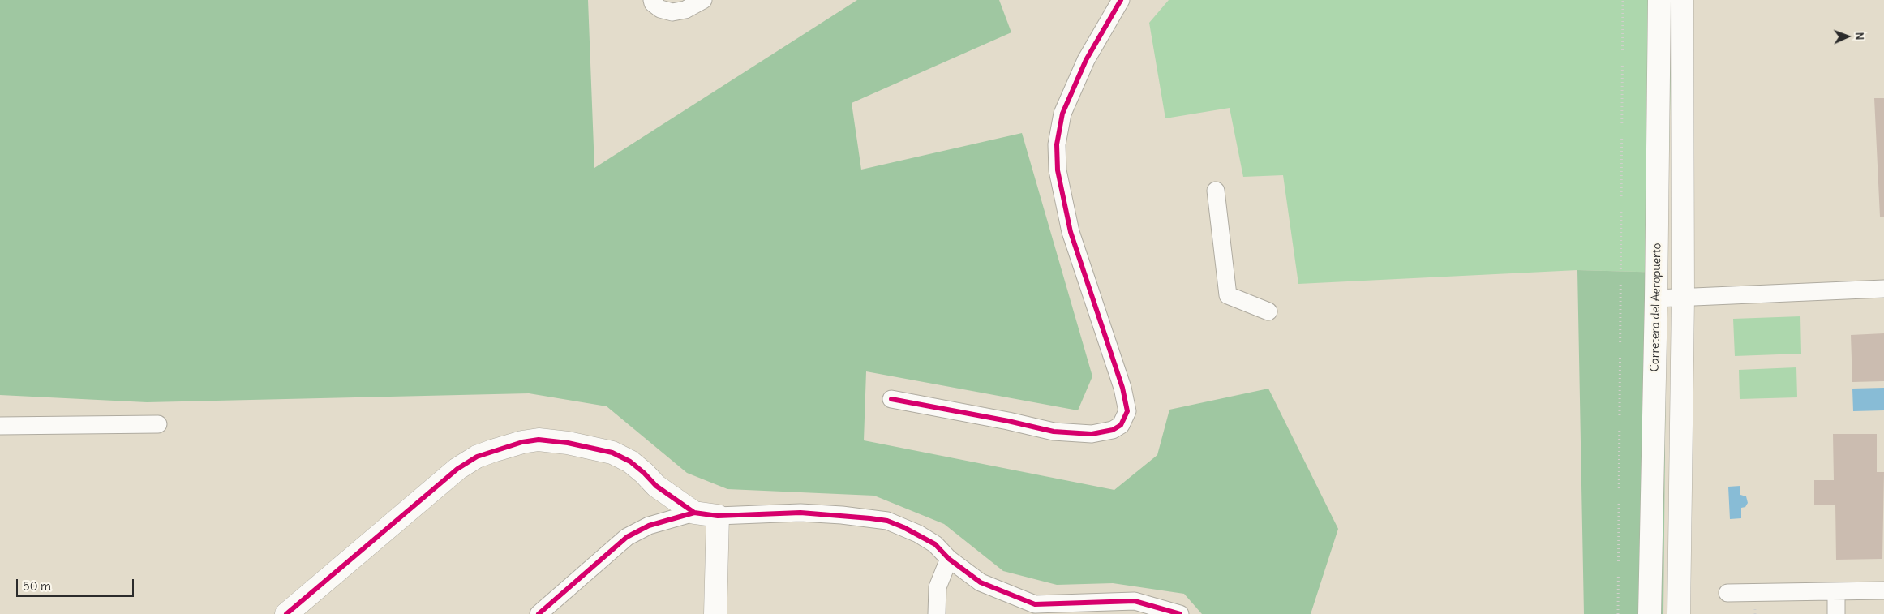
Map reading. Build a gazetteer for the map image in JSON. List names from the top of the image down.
{
  "streets": {
    "main road": ["Carretera del Aeropuerto"]
  },
  "scale_bar": "50 m",
  "north": "right"
}
